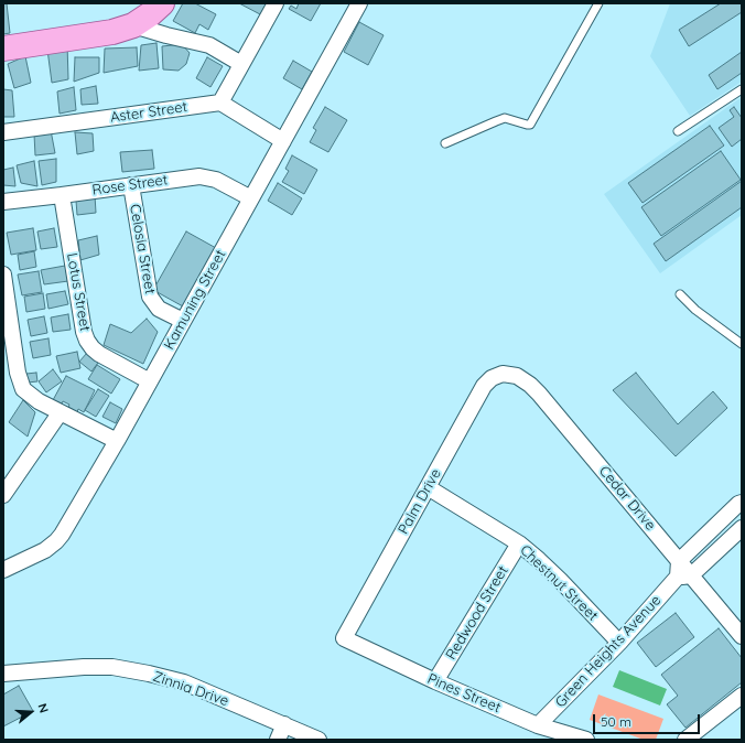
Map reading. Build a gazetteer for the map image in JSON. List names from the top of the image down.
{
  "streets": {
    "street": [
      "Aster Street",
      "Rose Street",
      "Celosia Street",
      "Lotus Street",
      "Kamuning Street",
      "Cedar Drive",
      "Palm Drive",
      "Chestnut Street",
      "Redwood Street",
      "Green Heights Avenue",
      "Zinnia Drive",
      "Pines Street"
    ]
  },
  "crossings": [
    ["Rose Street", "Celosia Street"],
    ["Rose Street", "Lotus Street"],
    ["Rose Street", "Kamuning Street"],
    ["Celosia Street", "Kamuning Street"],
    ["Lotus Street", "Kamuning Street"],
    ["Cedar Drive", "Palm Drive"],
    ["Palm Drive", "Chestnut Street"],
    ["Palm Drive", "Pines Street"],
    ["Chestnut Street", "Redwood Street"],
    ["Chestnut Street", "Green Heights Avenue"],
    ["Redwood Street", "Pines Street"],
    ["Green Heights Avenue", "Pines Street"]
  ],
  "scale_bar": "50 m",
  "north": "right"
}
